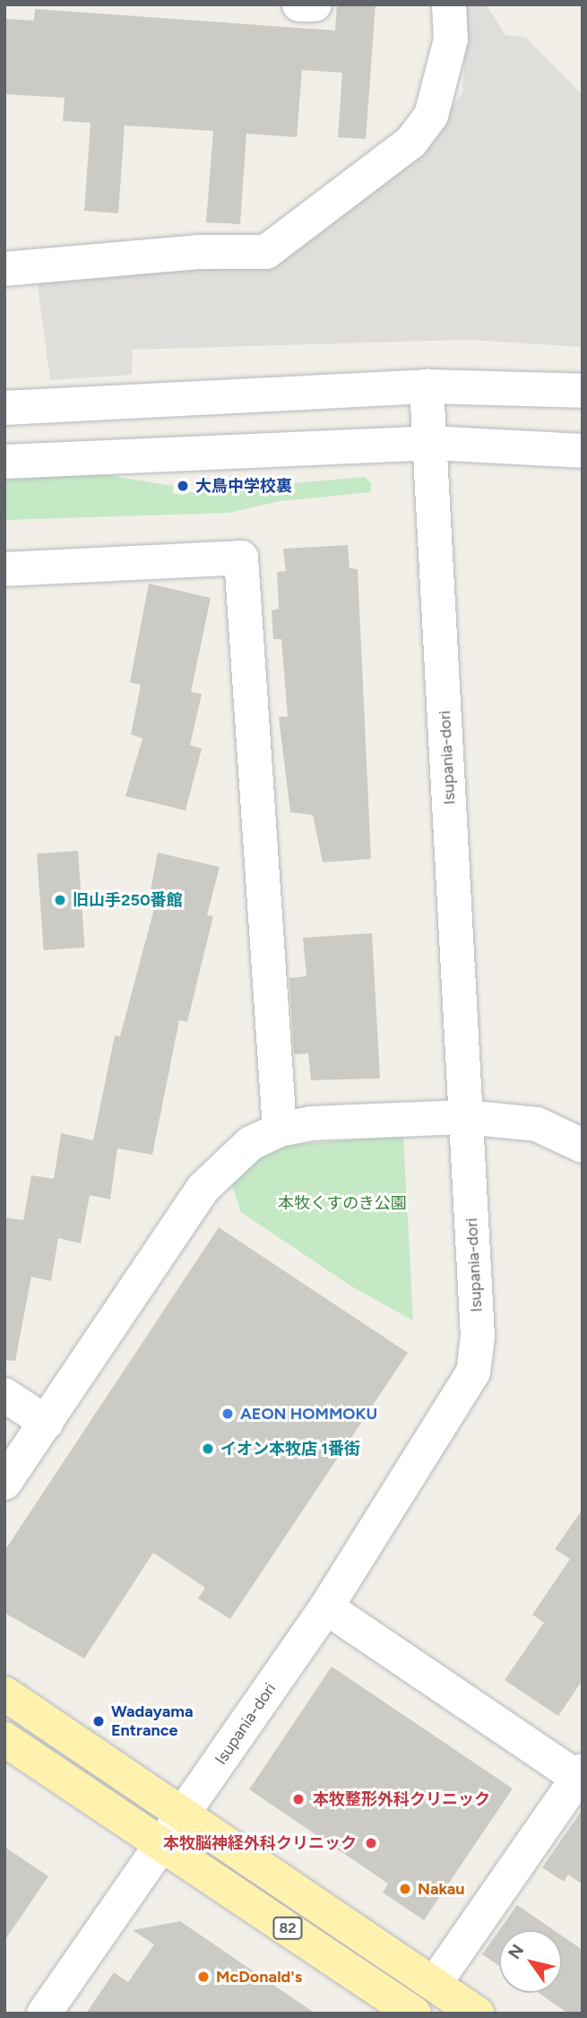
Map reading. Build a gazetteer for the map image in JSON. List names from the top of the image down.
{
  "streets": {
    "main road": ["82"],
    "street": ["Isupania-dori"]
  },
  "crossings": [
    ["Isupania-dori", "82"]
  ],
  "parks": ["本牧くすのき公園"],
  "places": [
    "大鳥中学校裏",
    "旧山手250番館",
    "AEON HOMMOKU",
    "イオン本牧店 1番街",
    "Wadayama Entrance",
    "本牧整形外科クリニック",
    "本牧脳神経外科クリニック",
    "Nakau",
    "McDonald's"
  ],
  "north": "top left"
}
